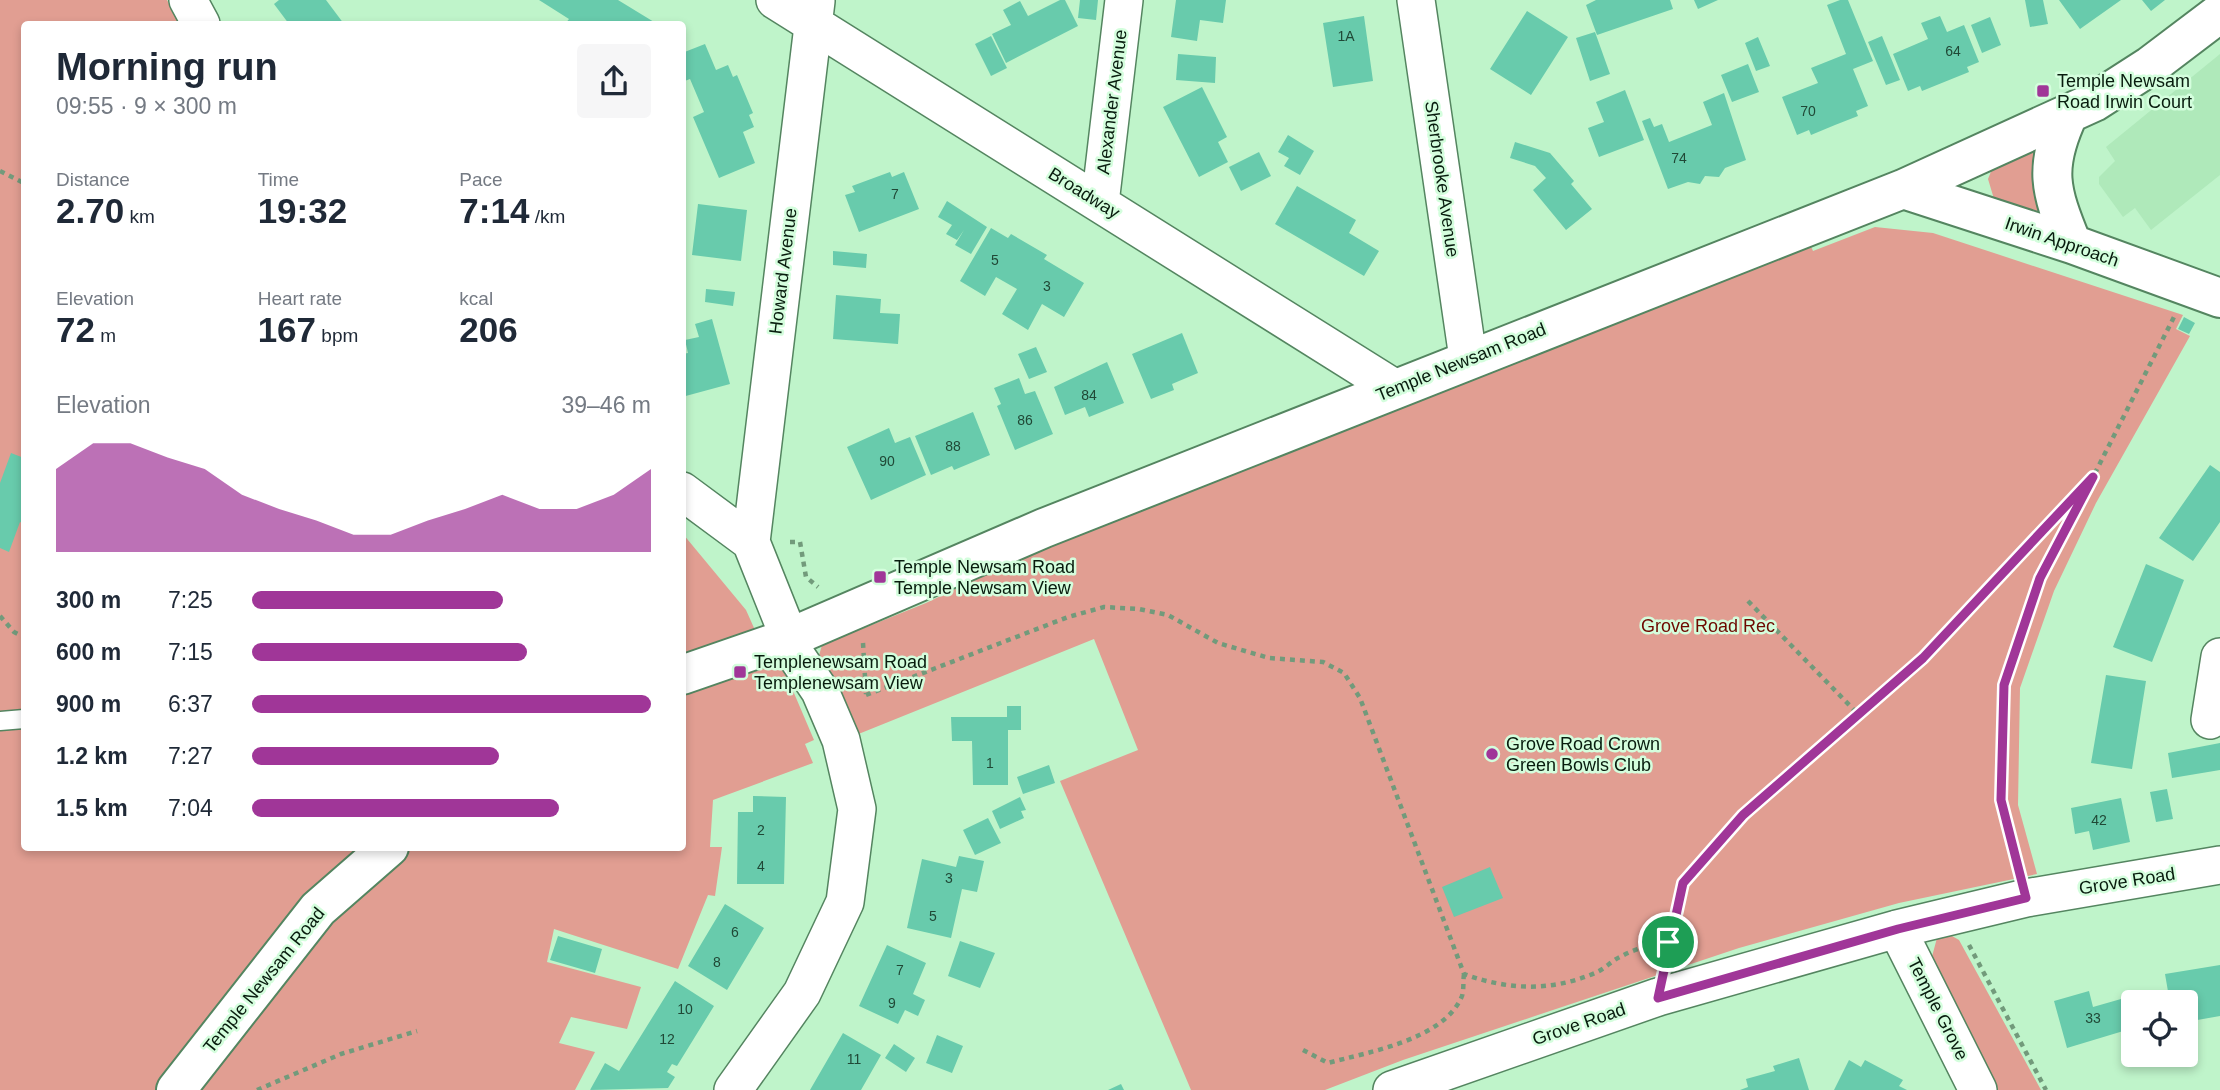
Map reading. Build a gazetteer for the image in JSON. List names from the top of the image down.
{
  "streets": {
    "street": [
      "Alexander Avenue",
      "Sherbrooke Avenue",
      "Broadway",
      "Irwin Approach",
      "Howard Avenue",
      "Temple Newsam Road",
      "Grove Road",
      "Temple Grove"
    ]
  },
  "crossings": [
    ["Alexander Avenue", "Broadway"],
    ["Sherbrooke Avenue", "Temple Newsam Road"],
    ["Broadway", "Howard Avenue"],
    ["Broadway", "Temple Newsam Road"],
    ["Irwin Approach", "Temple Newsam Road"],
    ["Grove Road", "Temple Grove"]
  ],
  "parks": ["Grove Road Rec"],
  "places": {
    "transit": ["Temple Newsam Road Irwin Court", "Temple Newsam Road Temple Newsam View", "Templenewsam Road Templenewsam View"],
    "other": ["Grove Road Crown Green Bowls Club"]
  },
  "house_numbers": [
    "1A",
    "64",
    "70",
    "74",
    "7",
    "5",
    "3",
    "84",
    "86",
    "88",
    "90",
    "1",
    "42",
    "2",
    "4",
    "3",
    "5",
    "6",
    "8",
    "7",
    "9",
    "10",
    "33",
    "12",
    "11"
  ],
  "page": {
    "heading": ["Morning run", "09:55 · 9 × 300 m"],
    "stats": [
      ["Distance", "2.70 km"],
      ["Time", "19:32"],
      ["Pace", "7:14 /km"],
      ["Elevation", "72 m"],
      ["Heart rate", "167 bpm"],
      ["kcal", "206"]
    ],
    "chart": ["Elevation", "39–46 m"],
    "list": [
      {
        "name": "300 m",
        "note": "7:25"
      },
      {
        "name": "600 m",
        "note": "7:15"
      },
      {
        "name": "900 m",
        "note": "6:37"
      },
      {
        "name": "1.2 km",
        "note": "7:27"
      },
      {
        "name": "1.5 km",
        "note": "7:04"
      }
    ]
  }
}
